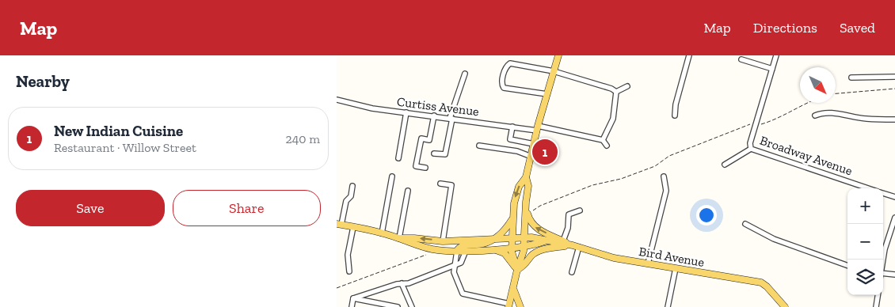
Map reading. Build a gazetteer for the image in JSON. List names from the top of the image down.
{
  "streets": {
    "main road": ["Bird Avenue"],
    "street": ["Curtiss Avenue", "Broadway Avenue"]
  },
  "north": "bottom right",
  "page": {
    "header": "Map",
    "nav": ["Map", "Directions", "Saved"],
    "heading": "Nearby",
    "list": [
      {
        "mark": "1",
        "name": "New Indian Cuisine",
        "note": "Restaurant · Willow Street",
        "value": "240 m"
      }
    ],
    "pins": "1",
    "buttons": ["Save", "Share"],
    "map_buttons": ["+", "−"]
  }
}
